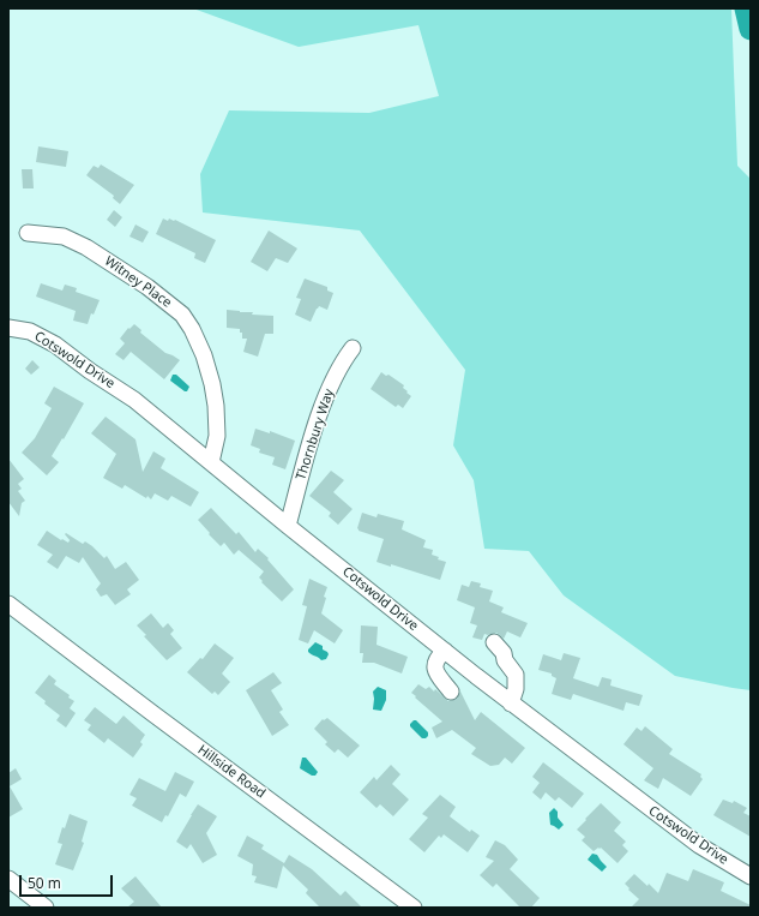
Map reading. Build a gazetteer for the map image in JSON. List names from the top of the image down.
{
  "streets": {
    "street": [
      "Witney Place",
      "Cotswold Drive",
      "Thornbury Way",
      "Hillside Road"
    ]
  },
  "crossings": [
    ["Witney Place", "Cotswold Drive"],
    ["Cotswold Drive", "Thornbury Way"]
  ],
  "scale_bar": "50 m"
}
